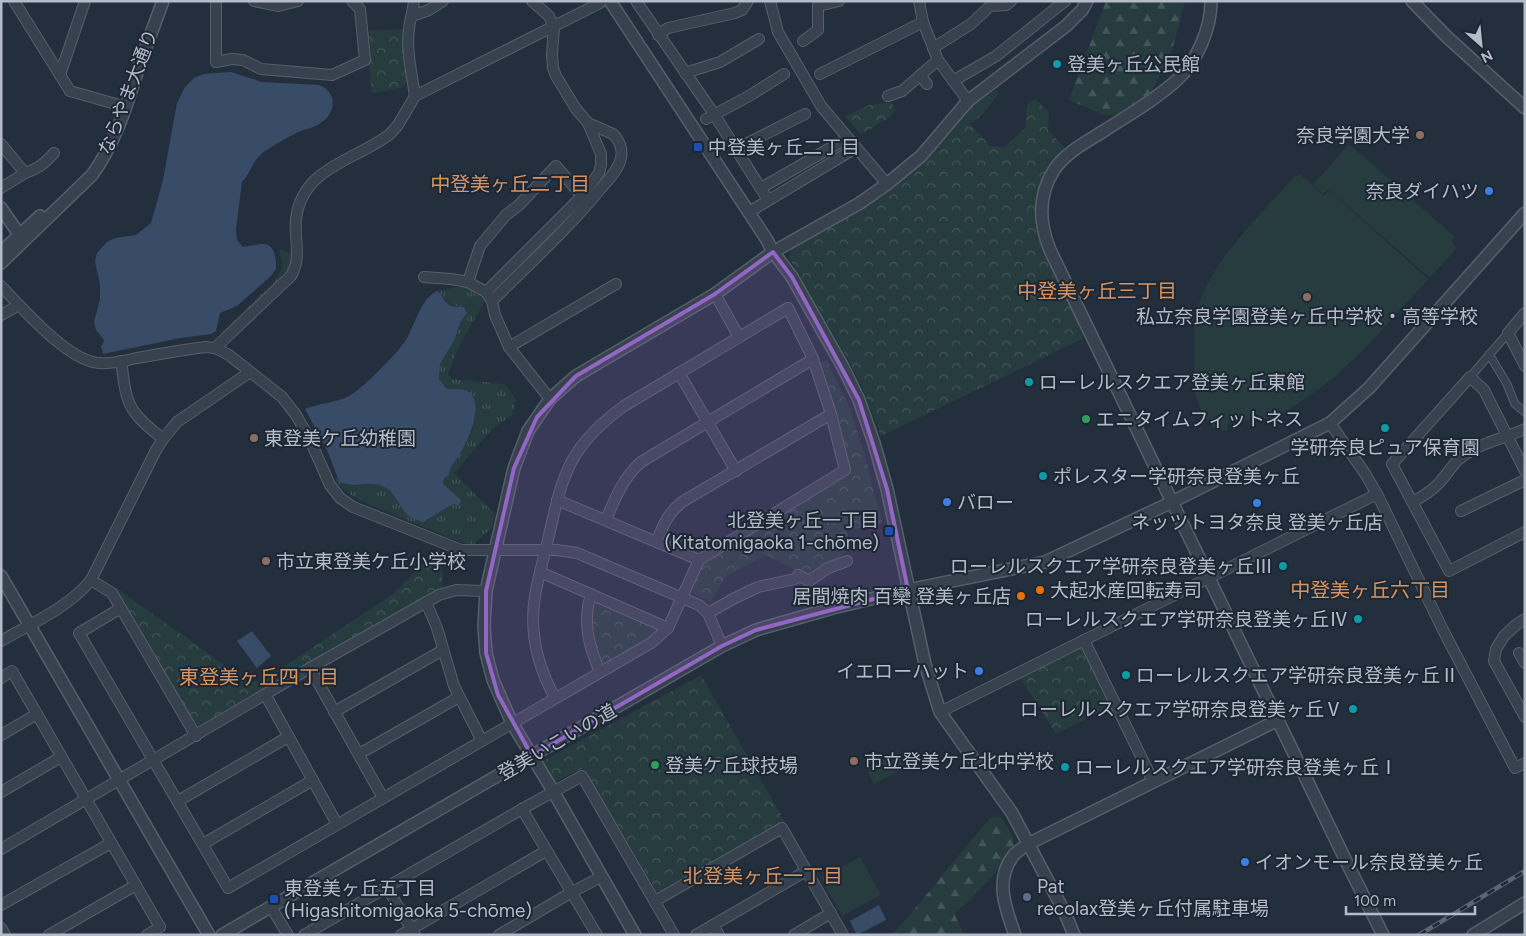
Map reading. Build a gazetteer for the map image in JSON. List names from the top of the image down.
{
  "streets": {
    "street": ["ならやま大通り", "登美いこいの道"]
  },
  "districts": [
    "中登美ヶ丘二丁目",
    "中登美ヶ丘三丁目",
    "中登美ヶ丘六丁目",
    "東登美ヶ丘四丁目",
    "北登美ヶ丘一丁目"
  ],
  "places": {
    "other": [
      "登美ヶ丘公民館",
      "奈良学園大学",
      "奈良ダイハツ",
      "私立奈良学園登美ヶ丘中学校・高等学校",
      "ローレルスクエア登美ヶ丘東館",
      "エニタイムフィットネス",
      "学研奈良ピュア保育園",
      "東登美ケ丘幼稚園",
      "ポレスター学研奈良登美ヶ丘",
      "バロー",
      "ネッツトヨタ奈良 登美ヶ丘店",
      "市立東登美ケ丘小学校",
      "ローレルスクエア学研奈良登美ヶ丘Ⅲ",
      "大起水産回転寿司",
      "居間焼肉 百欒 登美ヶ丘店",
      "ローレルスクエア学研奈良登美ヶ丘Ⅳ",
      "イエローハット",
      "ローレルスクエア学研奈良登美ヶ丘Ⅱ",
      "ローレルスクエア学研奈良登美ヶ丘Ⅴ",
      "市立登美ケ丘北中学校",
      "登美ケ丘球技場",
      "ローレルスクエア学研奈良登美ヶ丘Ⅰ",
      "イオンモール奈良登美ヶ丘",
      "Pat recolax登美ヶ丘付属駐車場"
    ],
    "transit": ["中登美ヶ丘二丁目", "北登美ヶ丘一丁目 (Kitatomigaoka 1-chōme)", "東登美ヶ丘五丁目 (Higashitomigaoka 5-chōme)"]
  },
  "scale_bar": "100 m",
  "north": "bottom right"
}
